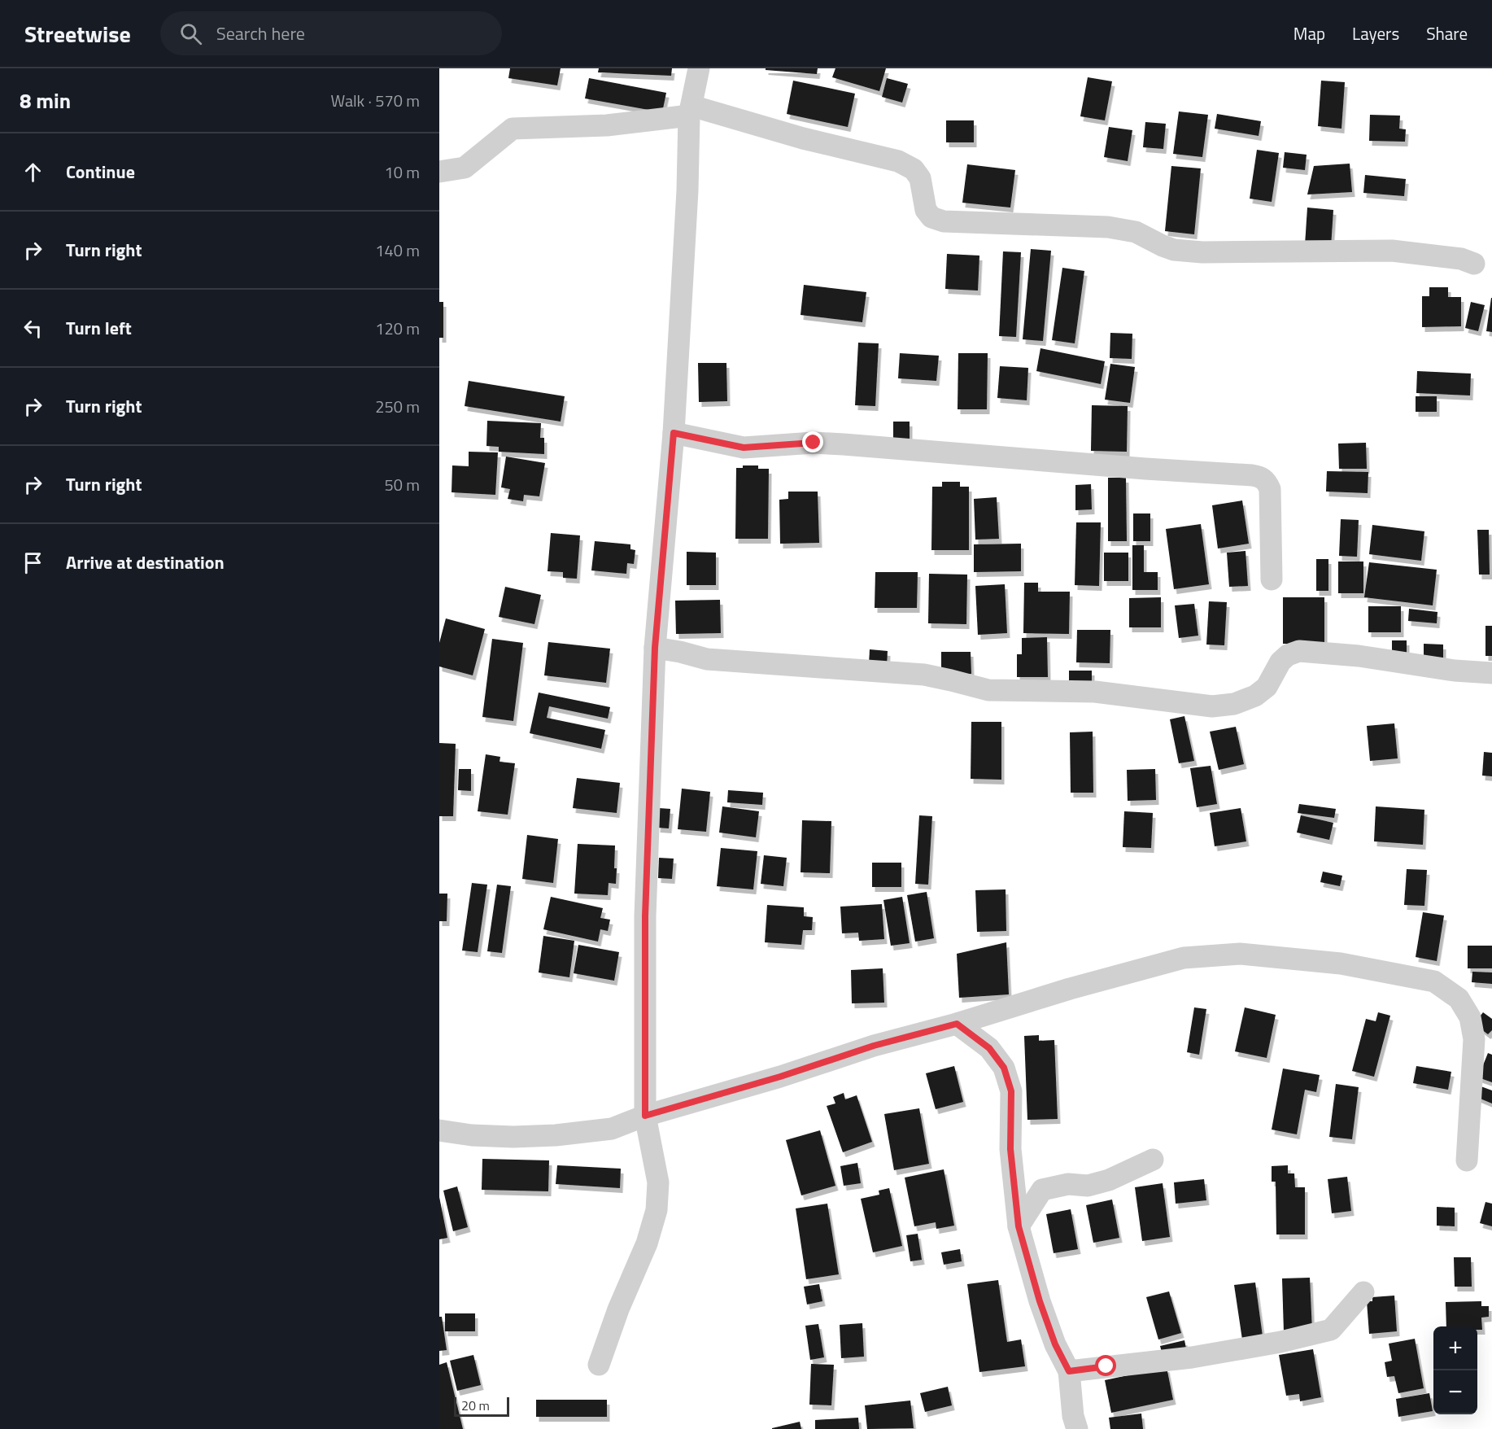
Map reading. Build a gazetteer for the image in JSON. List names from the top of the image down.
{
  "scale_bar": "20 m",
  "page": {
    "header": "Streetwise",
    "search": "Search here",
    "nav": ["Map", "Layers", "Share"],
    "heading": ["8 min", "Walk · 570 m"],
    "list": [
      ["Continue", "10 m"],
      ["Turn right", "140 m"],
      ["Turn left", "120 m"],
      ["Turn right", "250 m"],
      ["Turn right", "50 m"],
      "Arrive at destination"
    ],
    "map_buttons": ["+", "−"],
    "scale": "20 m"
  }
}
